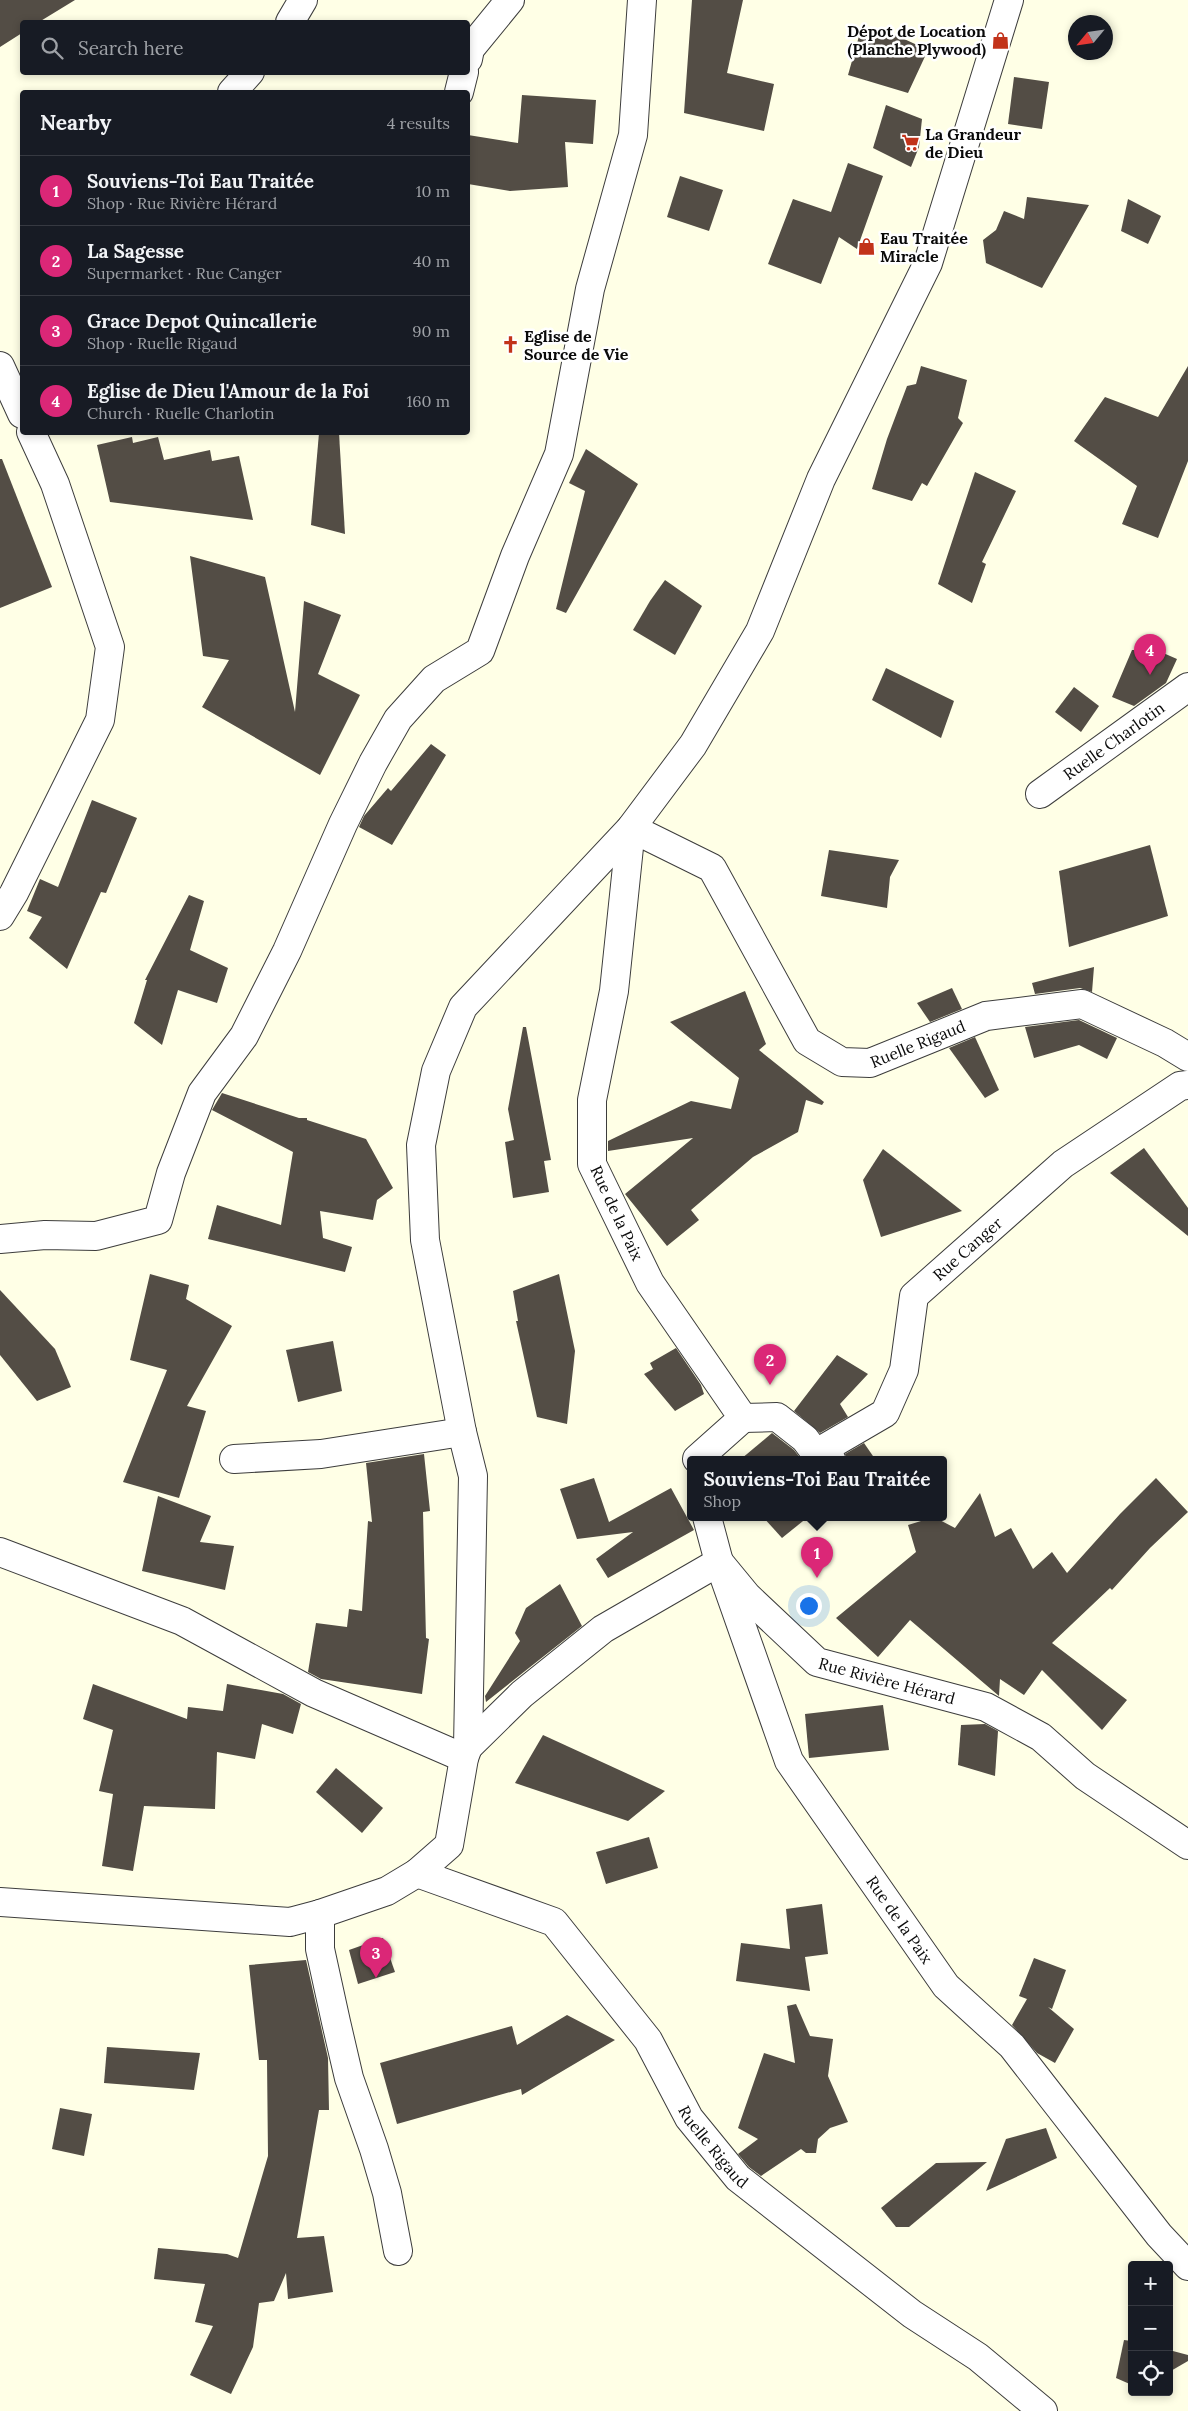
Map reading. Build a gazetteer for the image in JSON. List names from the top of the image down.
{
  "streets": {
    "street": [
      "Ruelle Charlotin",
      "Ruelle Rigaud",
      "Rue de la Paix",
      "Rue Canger",
      "Rue Rivière Hérard"
    ]
  },
  "crossings": [
    ["Ruelle Rigaud", "Rue de la Paix"],
    ["Rue de la Paix", "Rue Rivière Hérard"]
  ],
  "places": {
    "shop": ["Dépot de Location (Planche Plywood)", "Eau Traitée Miracle"],
    "supermarket": ["La Grandeur de Dieu"],
    "church": ["Eglise de Source de Vie"]
  },
  "north": "bottom left",
  "page": {
    "search": "Search here",
    "heading": ["Nearby", "4 results"],
    "list": [
      {
        "mark": "1",
        "name": "Souviens-Toi Eau Traitée",
        "note": "Shop · Rue Rivière Hérard",
        "value": "10 m"
      },
      {
        "mark": "2",
        "name": "La Sagesse",
        "note": "Supermarket · Rue Canger",
        "value": "40 m"
      },
      {
        "mark": "3",
        "name": "Grace Depot Quincallerie",
        "note": "Shop · Ruelle Rigaud",
        "value": "90 m"
      },
      {
        "mark": "4",
        "name": "Eglise de Dieu l'Amour de la Foi",
        "note": "Church · Ruelle Charlotin",
        "value": "160 m"
      }
    ],
    "pins": [
      "4",
      "2",
      "1",
      "3"
    ],
    "popup": ["Souviens-Toi Eau Traitée", "Shop"],
    "map_buttons": ["+", "−"]
  }
}
